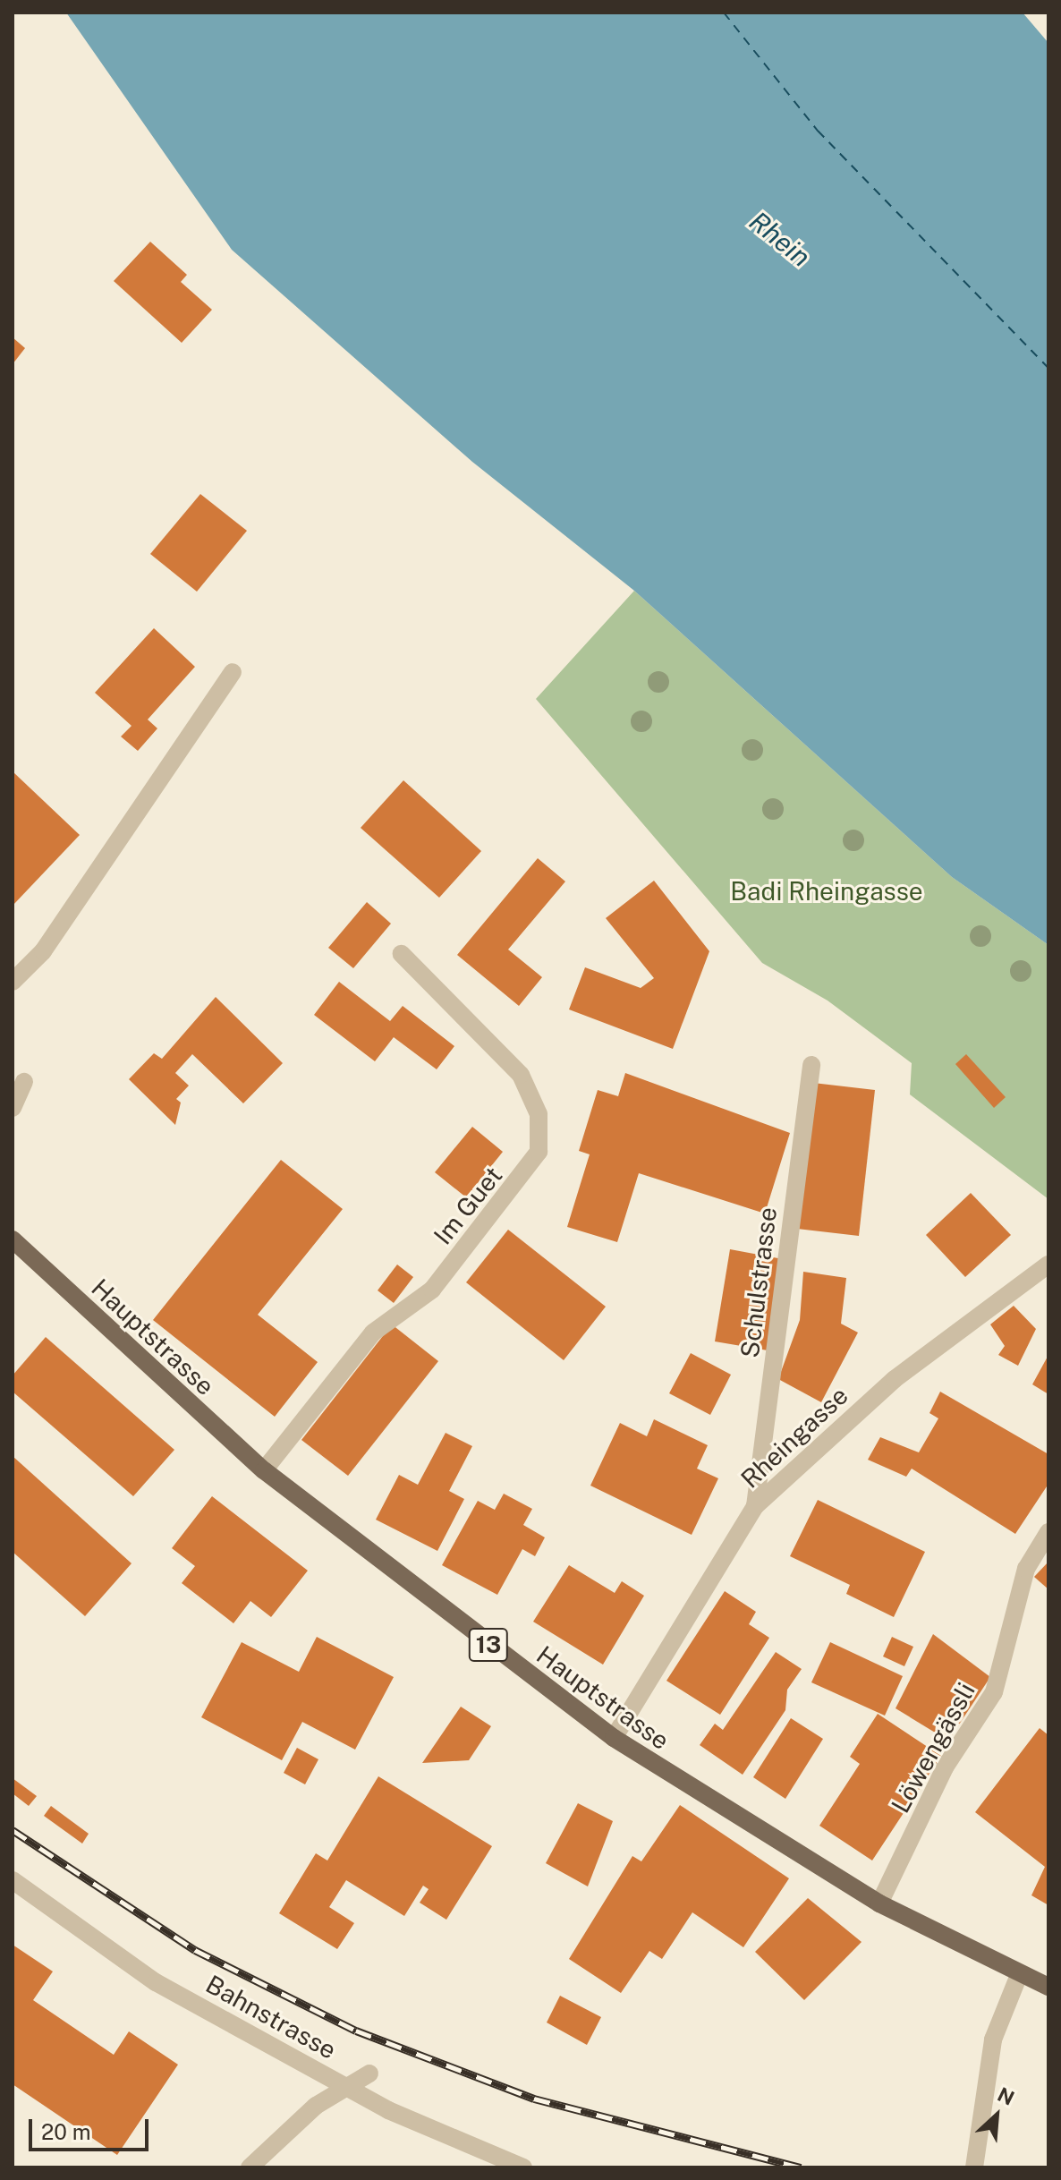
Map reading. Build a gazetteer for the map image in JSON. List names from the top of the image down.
{
  "streets": {
    "main road": ["Hauptstrasse", "13"],
    "street": [
      "Im Guet",
      "Schulstrasse",
      "Rheingasse",
      "Löwengässli",
      "Bahnstrasse"
    ]
  },
  "crossings": [
    ["Im Guet", "Hauptstrasse"],
    ["Schulstrasse", "Rheingasse"],
    ["Hauptstrasse", "Rheingasse"],
    ["Hauptstrasse", "Löwengässli"]
  ],
  "water": ["Rhein"],
  "parks": ["Badi Rheingasse"],
  "scale_bar": "20 m",
  "north": "top right"
}
